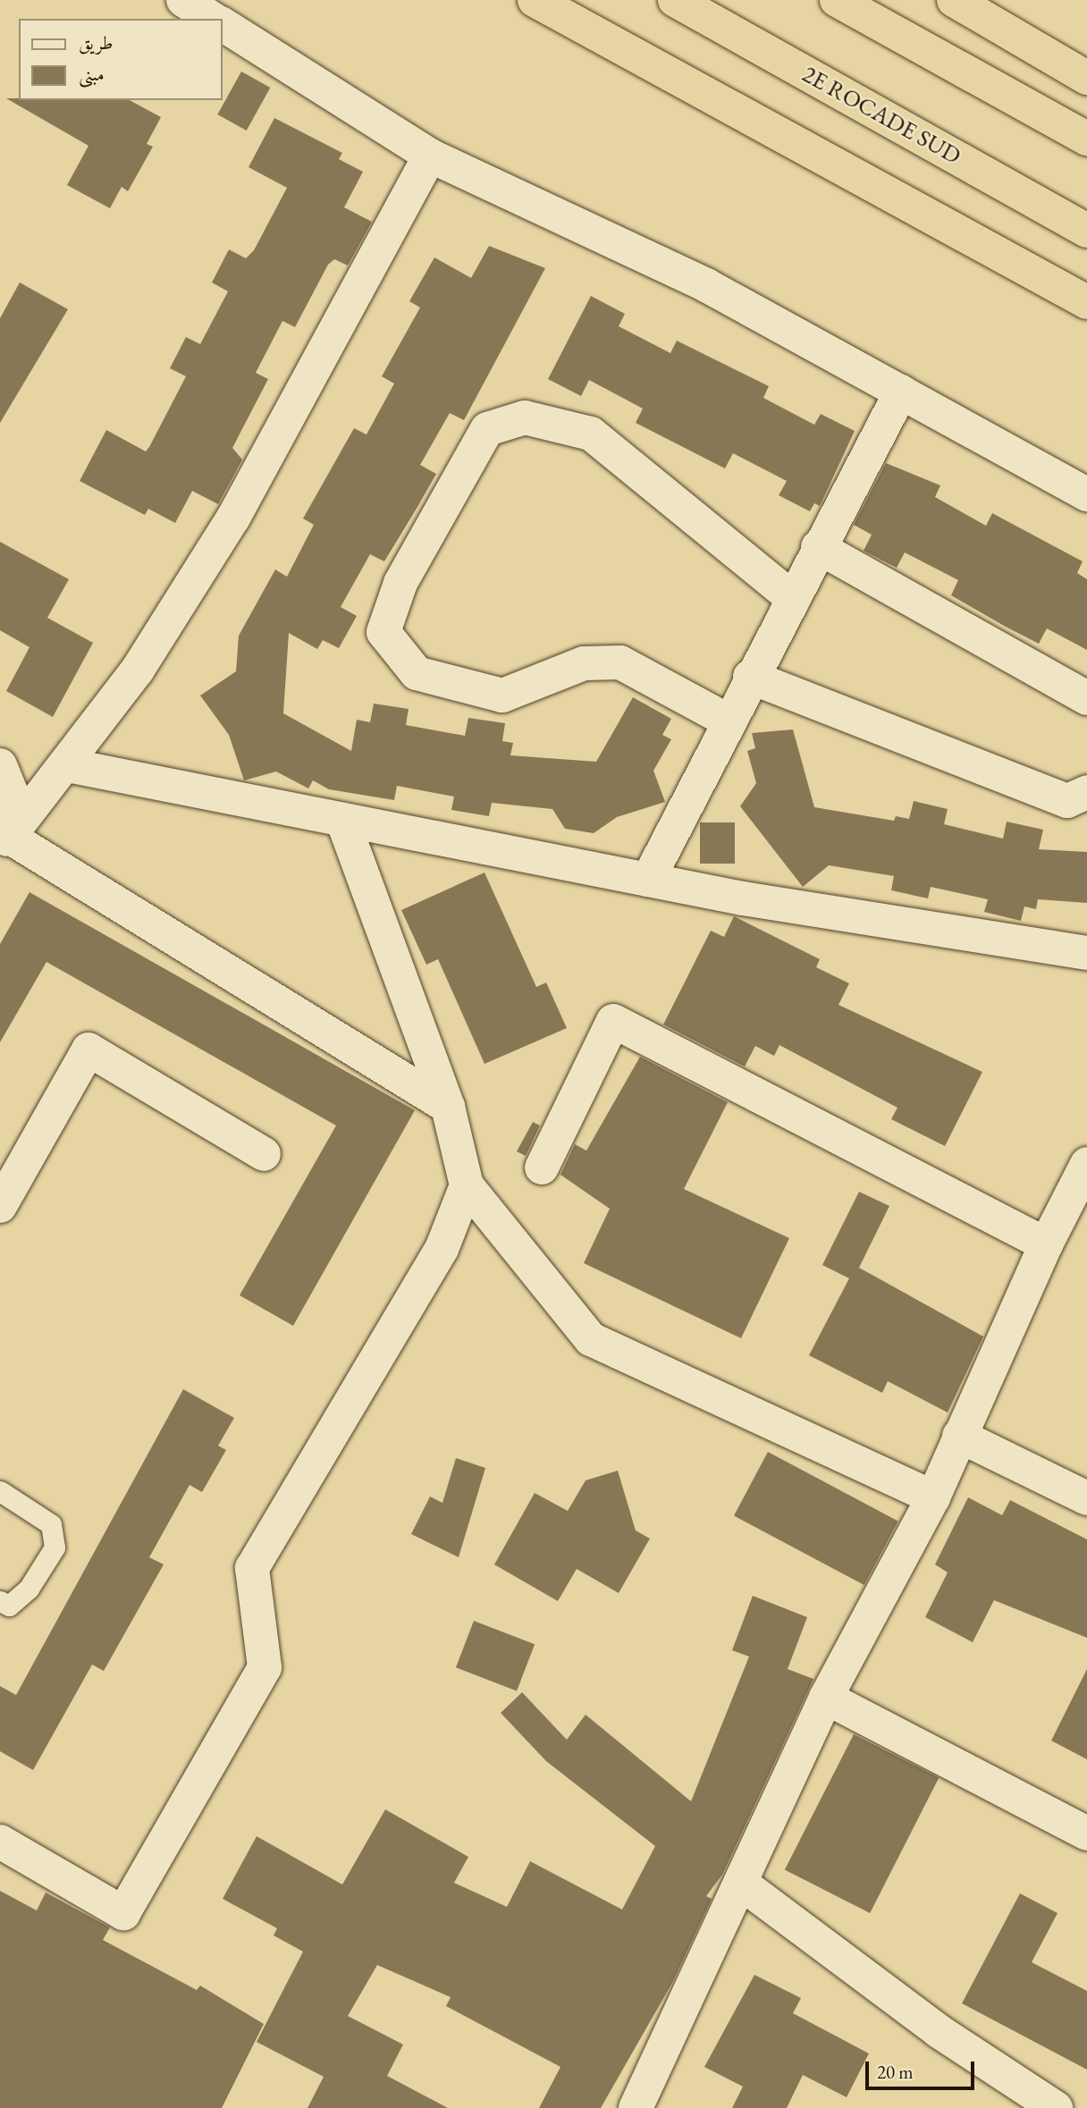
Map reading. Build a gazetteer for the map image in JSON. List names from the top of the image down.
{
  "streets": {
    "highway": ["2E ROCADE SUD"]
  },
  "legend": ["طريق", "مبنى"],
  "scale_bar": "20 m"
}
